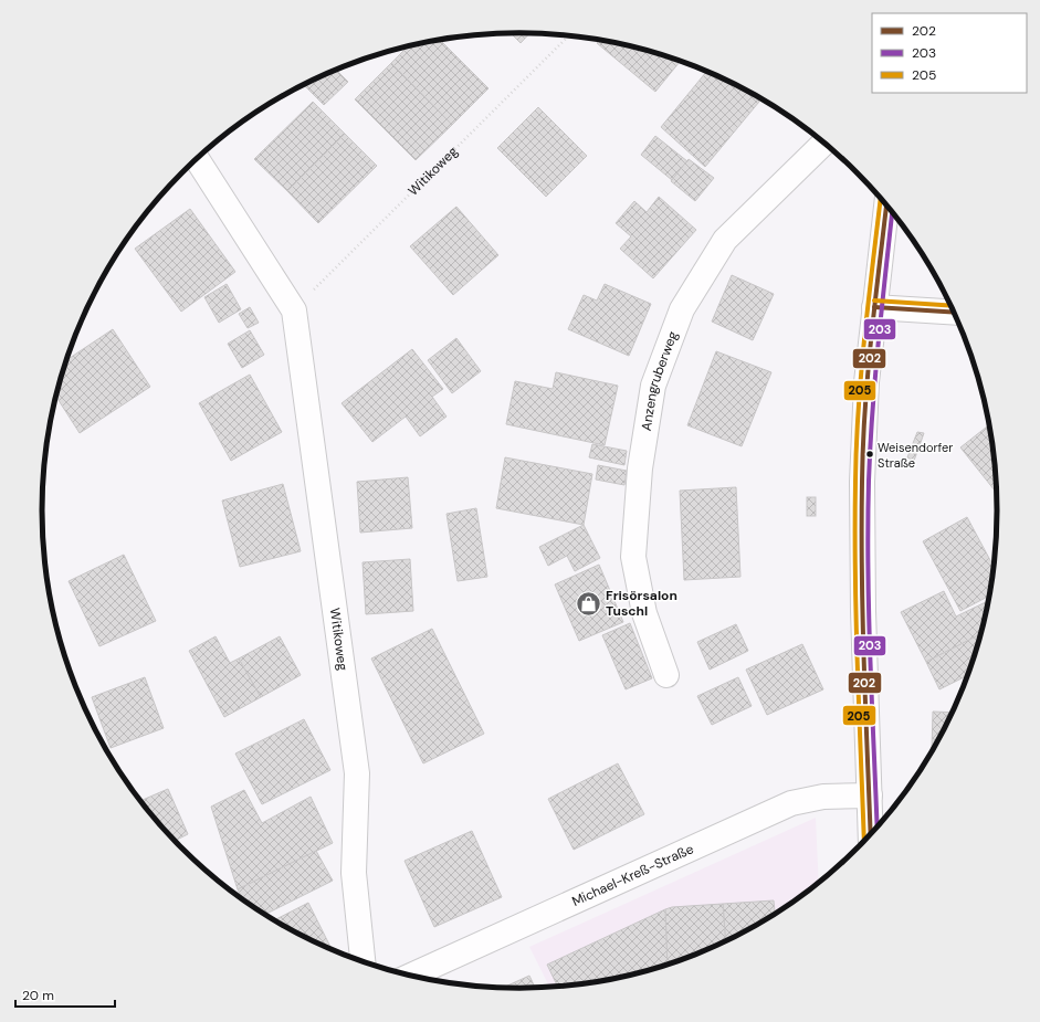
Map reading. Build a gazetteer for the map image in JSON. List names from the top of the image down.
{
  "streets": {
    "street": ["Witikoweg", "Anzengruberweg", "Michael-Kreß-Straße"]
  },
  "places": {
    "other": ["Weisendorfer Straße"],
    "shop": ["Frisörsalon Tuschl"]
  },
  "lines": ["transit line 205", "transit line 202", "transit line 203"],
  "legend": ["202", "203", "205"],
  "scale_bar": "20 m"
}
